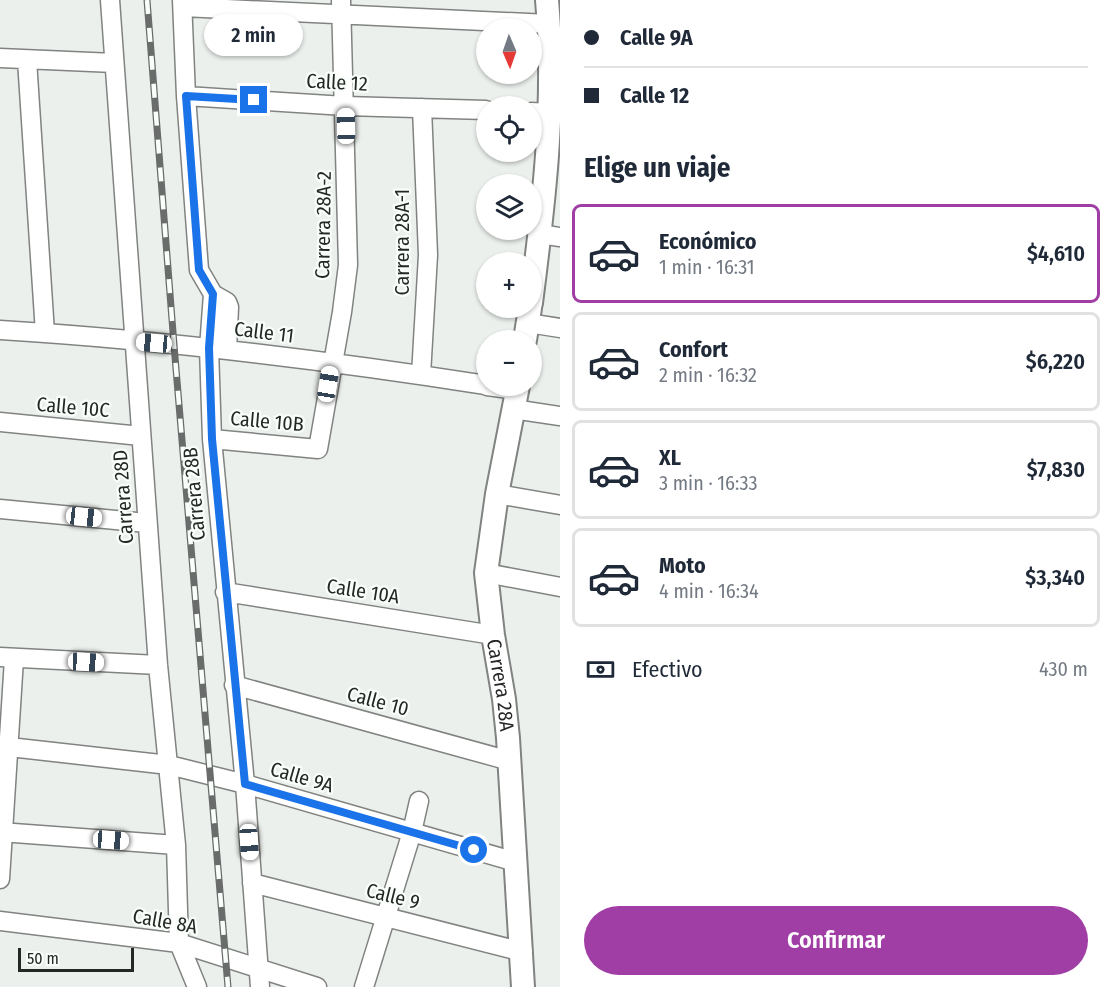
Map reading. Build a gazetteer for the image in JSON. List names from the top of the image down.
{
  "streets": {
    "street": [
      "Calle 12",
      "Carrera 28A-2",
      "Carrera 28A-1",
      "Calle 11",
      "Calle 10C",
      "Calle 10B",
      "Carrera 28B",
      "Carrera 28D",
      "Calle 10A",
      "Carrera 28A",
      "Calle 10",
      "Calle 9A",
      "Calle 9",
      "Calle 8A"
    ]
  },
  "crossings": [
    ["Calle 12", "Carrera 28A-2"],
    ["Calle 12", "Carrera 28A-1"],
    ["Calle 12", "Carrera 28B"],
    ["Carrera 28A-2", "Calle 11"],
    ["Carrera 28A-2", "Calle 10B"],
    ["Carrera 28A-1", "Calle 11"],
    ["Calle 11", "Carrera 28B"],
    ["Calle 11", "Carrera 28D"],
    ["Calle 10C", "Carrera 28D"],
    ["Calle 10B", "Carrera 28B"],
    ["Carrera 28B", "Calle 10A"],
    ["Carrera 28B", "Calle 10"],
    ["Carrera 28B", "Calle 9A"],
    ["Carrera 28B", "Calle 9"],
    ["Carrera 28B", "Calle 8A"],
    ["Carrera 28D", "Calle 9A"],
    ["Carrera 28D", "Calle 8A"],
    ["Calle 10A", "Carrera 28A"],
    ["Carrera 28A", "Calle 10"],
    ["Carrera 28A", "Calle 9A"],
    ["Carrera 28A", "Calle 9"]
  ],
  "scale_bar": "50 m",
  "north": "bottom",
  "page": {
    "banner": ["Calle 9A", "Calle 12"],
    "bubble": "2 min",
    "map_buttons": ["+", "−"],
    "heading": "Elige un viaje",
    "list": [
      {
        "name": "Económico",
        "note": "1 min · 16:31",
        "value": "$4,610"
      },
      {
        "name": "Confort",
        "note": "2 min · 16:32",
        "value": "$6,220"
      },
      {
        "name": "XL",
        "note": "3 min · 16:33",
        "value": "$7,830"
      },
      {
        "name": "Moto",
        "note": "4 min · 16:34",
        "value": "$3,340"
      }
    ],
    "pay": ["Efectivo", "430 m"],
    "buttons": "Confirmar",
    "scale": "50 m"
  }
}
